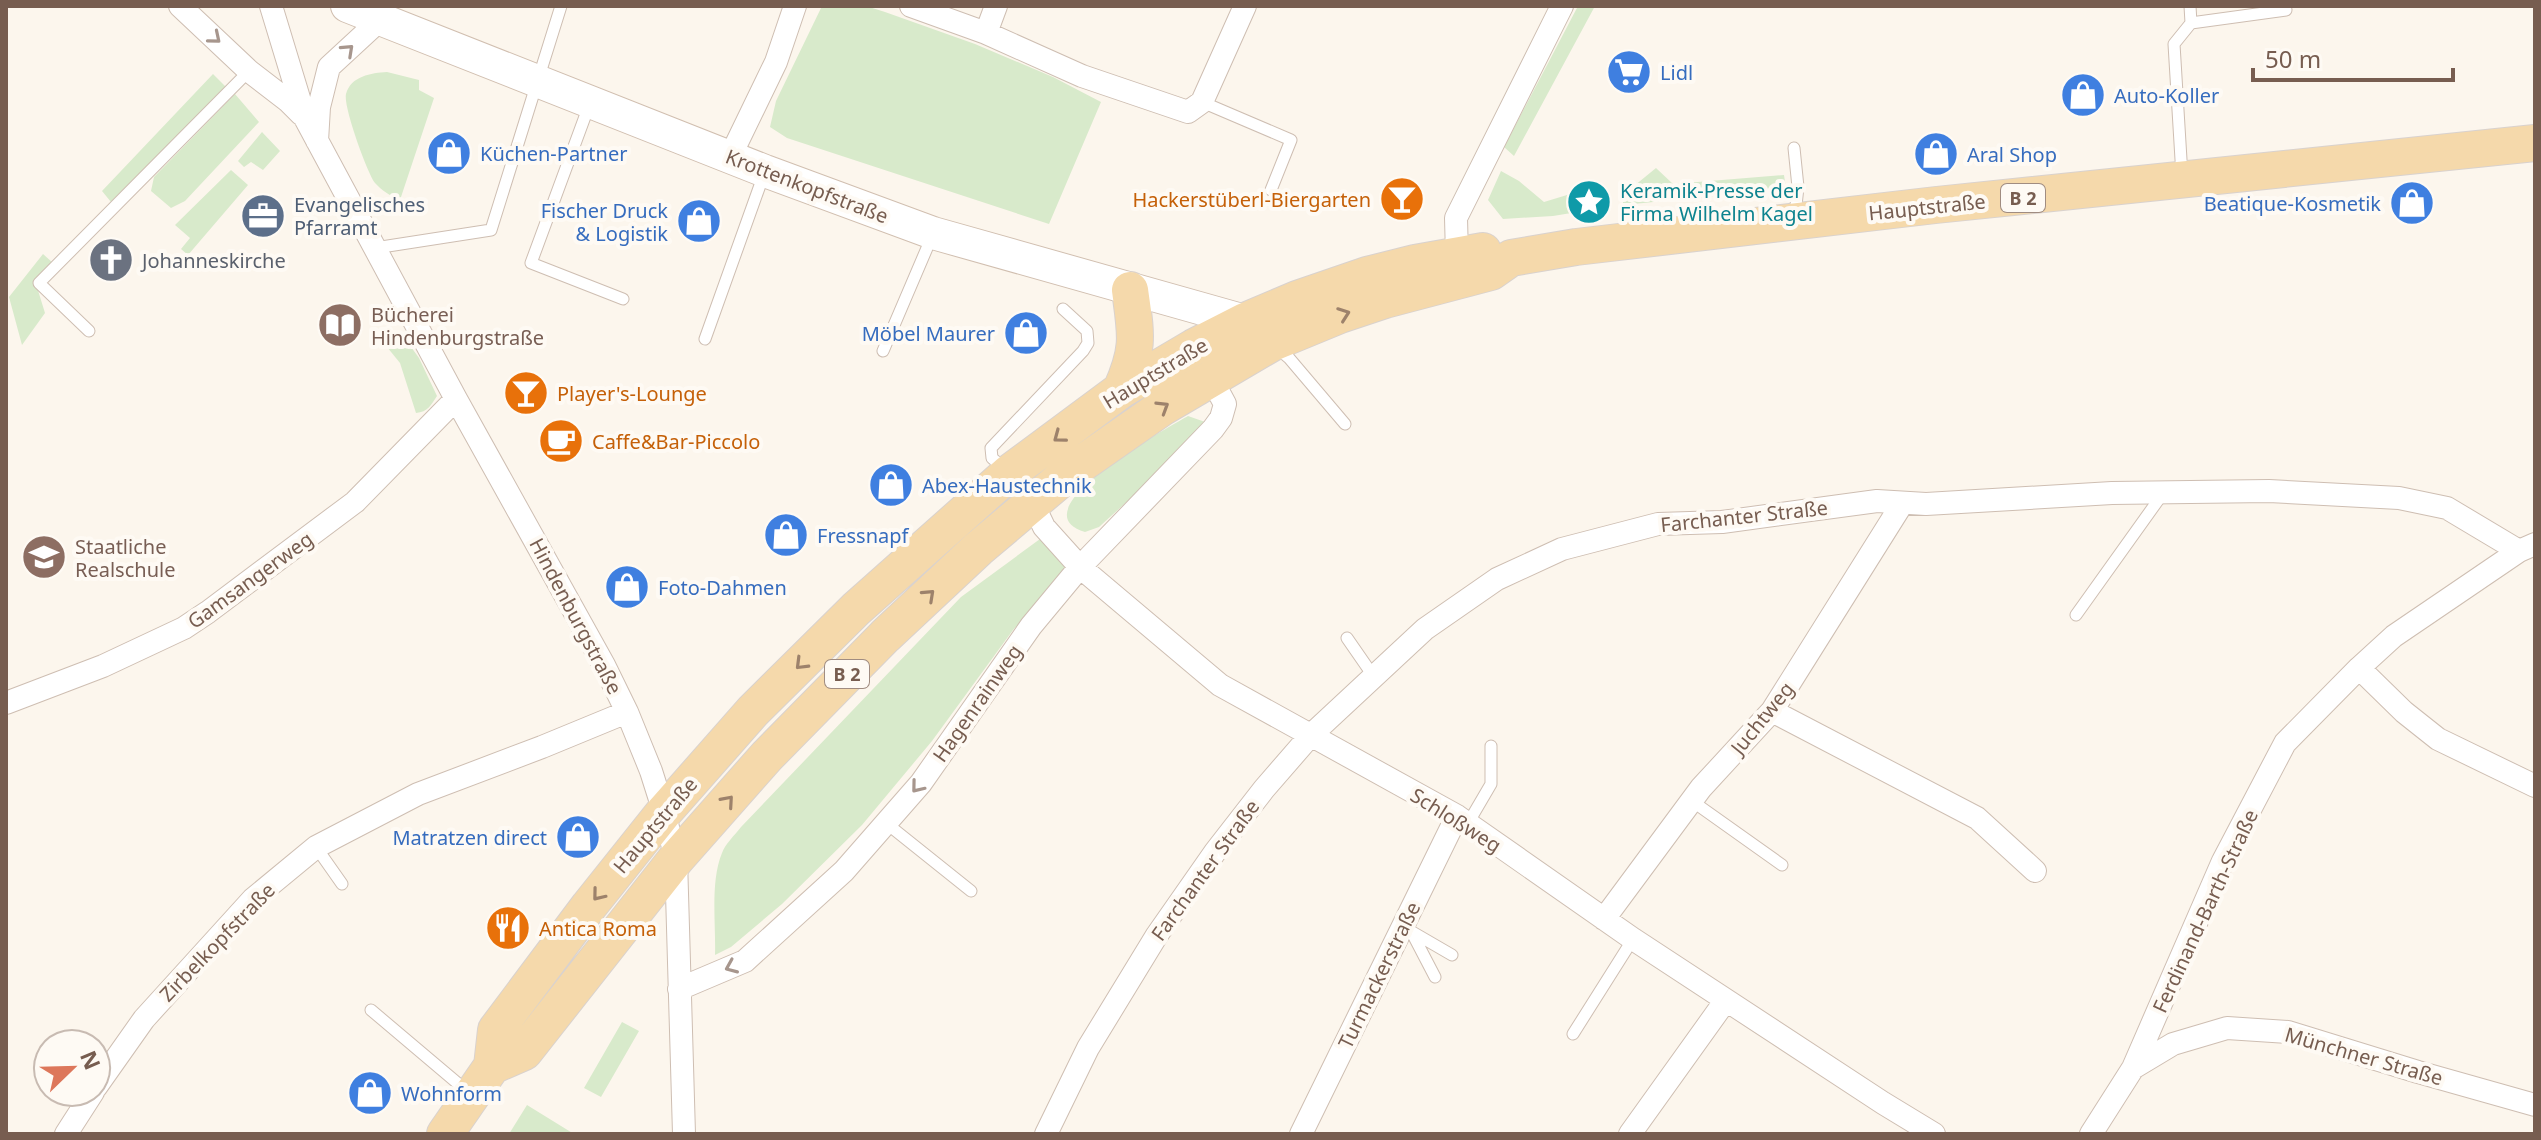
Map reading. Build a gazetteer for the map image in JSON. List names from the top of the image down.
{
  "streets": {
    "main road": ["B 2", "Hauptstraße"],
    "street": [
      "Krottenkopfstraße",
      "Farchanter Straße",
      "Gamsangerweg",
      "Hindenburgstraße",
      "Hagenrainweg",
      "Juchtweg",
      "Schloßweg",
      "Ferdinand-Barth-Straße",
      "Zirbelkopfstraße",
      "Turmackerstraße",
      "Münchner Straße"
    ]
  },
  "crossings": [
    ["Krottenkopfstraße", "Hauptstraße"],
    ["Krottenkopfstraße", "Hindenburgstraße"],
    ["B 2", "Hauptstraße"],
    ["Hauptstraße", "Hindenburgstraße"],
    ["Hauptstraße", "Hagenrainweg"],
    ["Hauptstraße", "Schloßweg"],
    ["Farchanter Straße", "Juchtweg"],
    ["Farchanter Straße", "Schloßweg"],
    ["Farchanter Straße", "Ferdinand-Barth-Straße"],
    ["Gamsangerweg", "Hindenburgstraße"],
    ["Hindenburgstraße", "Hagenrainweg"],
    ["Hindenburgstraße", "Zirbelkopfstraße"],
    ["Hagenrainweg", "Schloßweg"],
    ["Juchtweg", "Schloßweg"],
    ["Schloßweg", "Turmackerstraße"],
    ["Ferdinand-Barth-Straße", "Münchner Straße"]
  ],
  "one_way": ["Hagenrainweg"],
  "places": {
    "supermarket": ["Lidl"],
    "shop": [
      "Auto-Koller",
      "Küchen-Partner",
      "Aral Shop",
      "Beatique-Kosmetik",
      "Fischer Druck & Logistik",
      "Möbel Maurer",
      "Abex-Haustechnik",
      "Fressnapf",
      "Foto-Dahmen",
      "Matratzen direct",
      "Wohnform"
    ],
    "bar": ["Hackerstüberl-Biergarten", "Player's-Lounge"],
    "place": ["Keramik-Presse der Firma Wilhelm Kagel"],
    "office": ["Evangelisches Pfarramt"],
    "church": ["Johanneskirche"],
    "library": ["Bücherei Hindenburgstraße"],
    "cafe": ["Caffe&Bar-Piccolo"],
    "school or university": ["Staatliche Realschule"],
    "restaurant": ["Antica Roma"]
  },
  "scale_bar": "50 m",
  "north": "top right"
}
